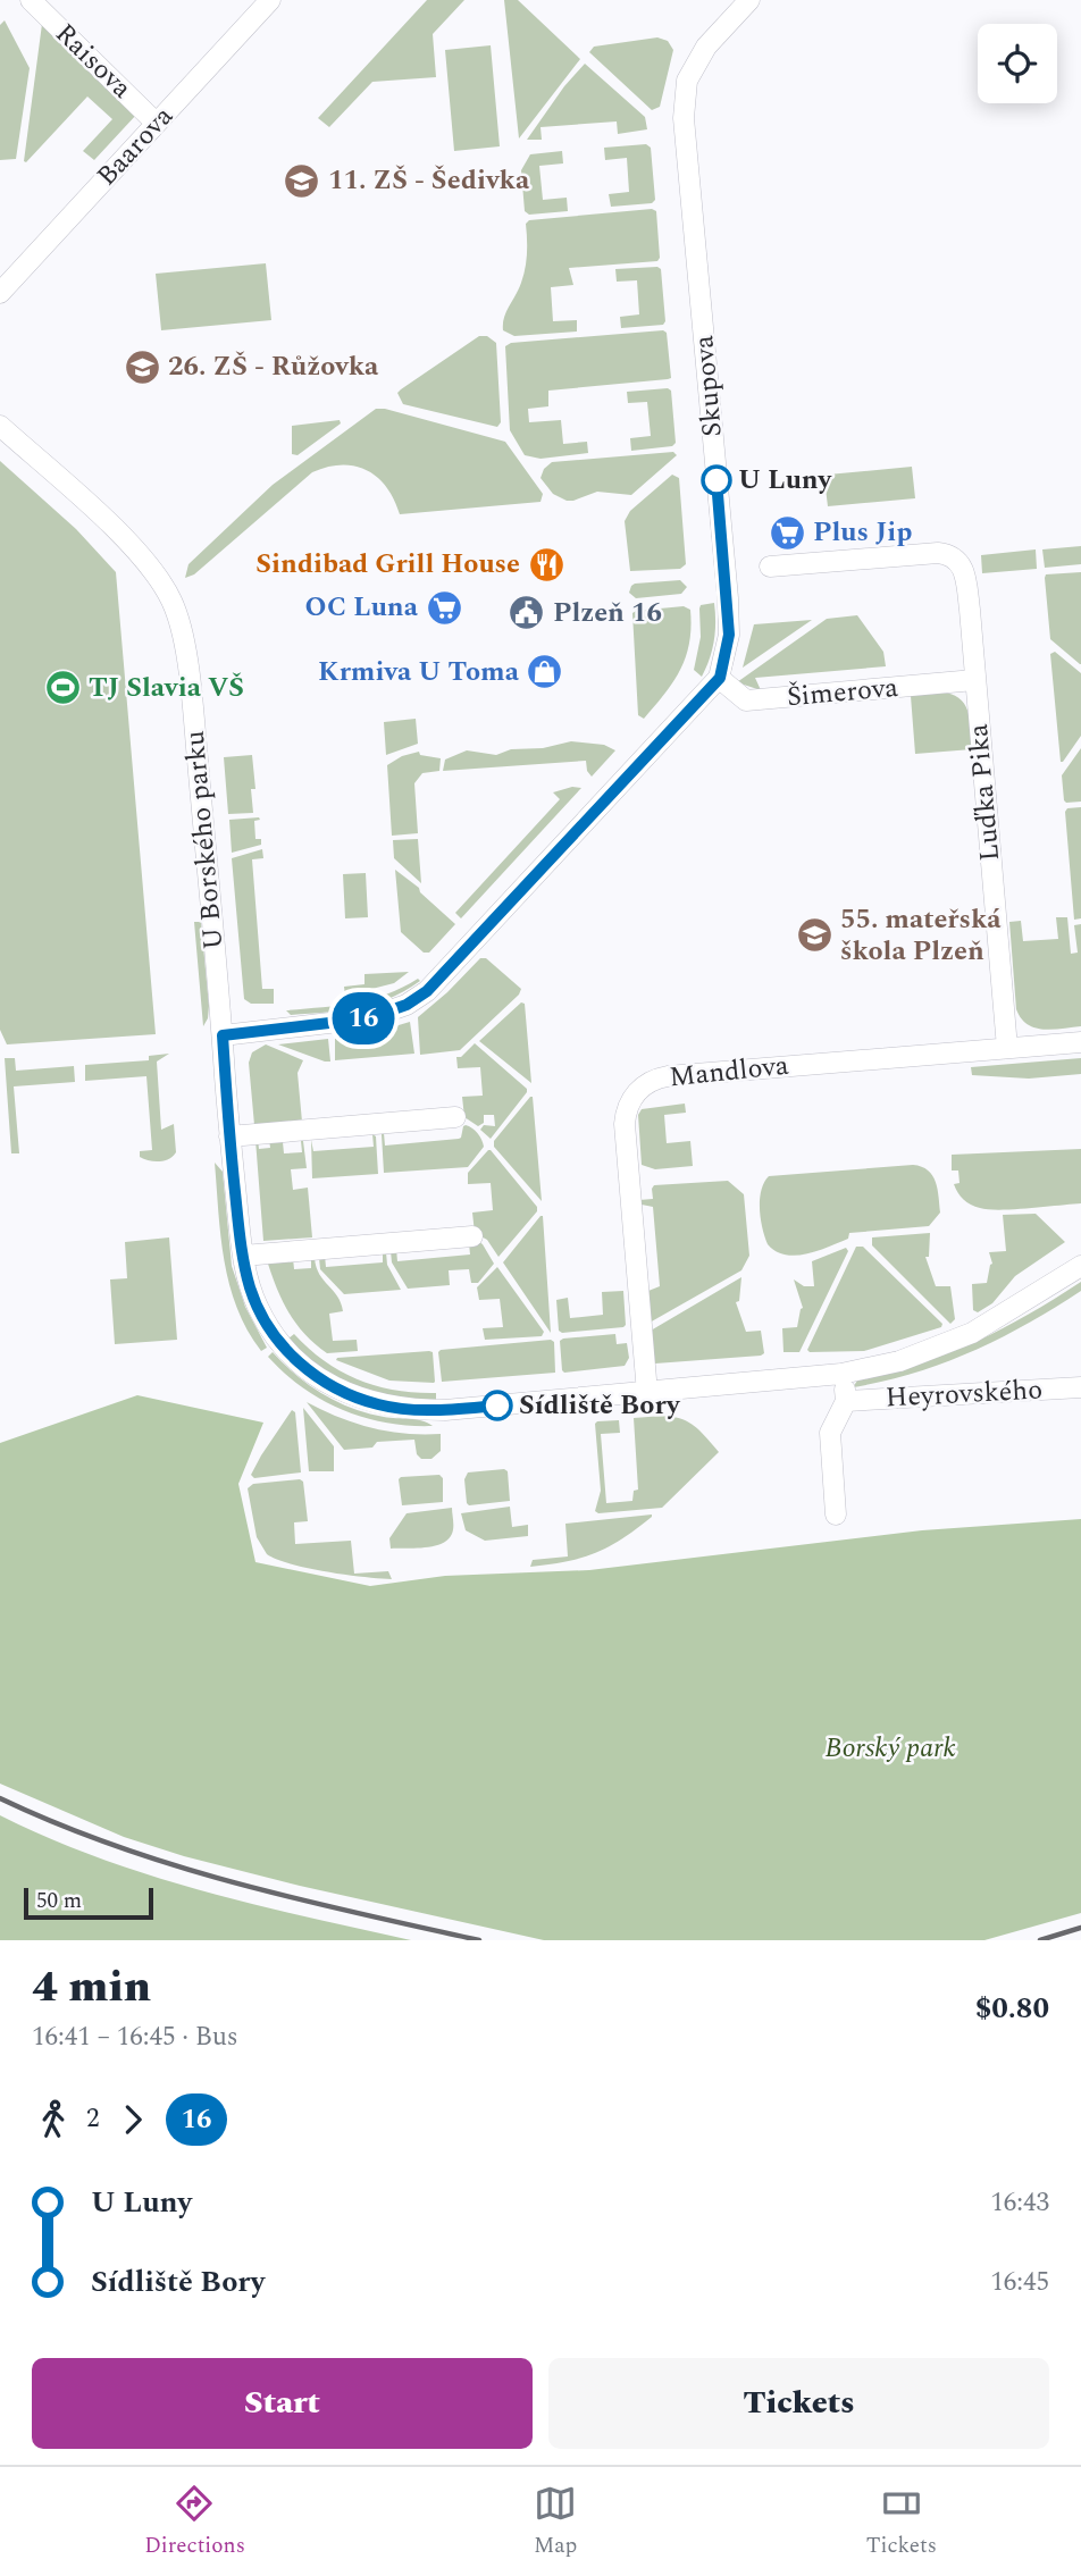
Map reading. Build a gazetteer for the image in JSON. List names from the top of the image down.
{
  "streets": {
    "street": [
      "Raisova",
      "Baarova",
      "Skupova",
      "Šimerova",
      "Luďka Pika",
      "U Borského parku",
      "Mandlova",
      "Heyrovského"
    ]
  },
  "crossings": [
    ["Raisova", "Baarova"],
    ["Skupova", "Šimerova"],
    ["Šimerova", "Luďka Pika"],
    ["Luďka Pika", "Mandlova"],
    ["U Borského parku", "Heyrovského"],
    ["Mandlova", "Heyrovského"]
  ],
  "parks": ["Borský park"],
  "places": {
    "school or university": ["11. ZŠ - Šedivka", "26. ZŠ - Růžovka", "55. mateřská škola Plzeň"],
    "other": ["U Luny", "Sídliště Bory"],
    "supermarket": ["Plus Jip", "OC Luna"],
    "restaurant": ["Sindibad Grill House"],
    "public building": ["Plzeň 16"],
    "shop": ["Krmiva U Toma"],
    "sports": ["TJ Slavia VŠ"]
  },
  "lines": ["bus line 16"],
  "scale_bar": "50 m",
  "page": {
    "on_map": "16",
    "scale": "50 m",
    "heading": ["4 min", "16:41 – 16:45 · Bus", "$0.80"],
    "legs": ["2", "16"],
    "list": [
      {
        "name": "U Luny",
        "value": "16:43"
      },
      {
        "name": "Sídliště Bory",
        "value": "16:45"
      }
    ],
    "buttons": ["Start", "Tickets"],
    "tabs": ["Directions", "Map", "Tickets"]
  }
}
